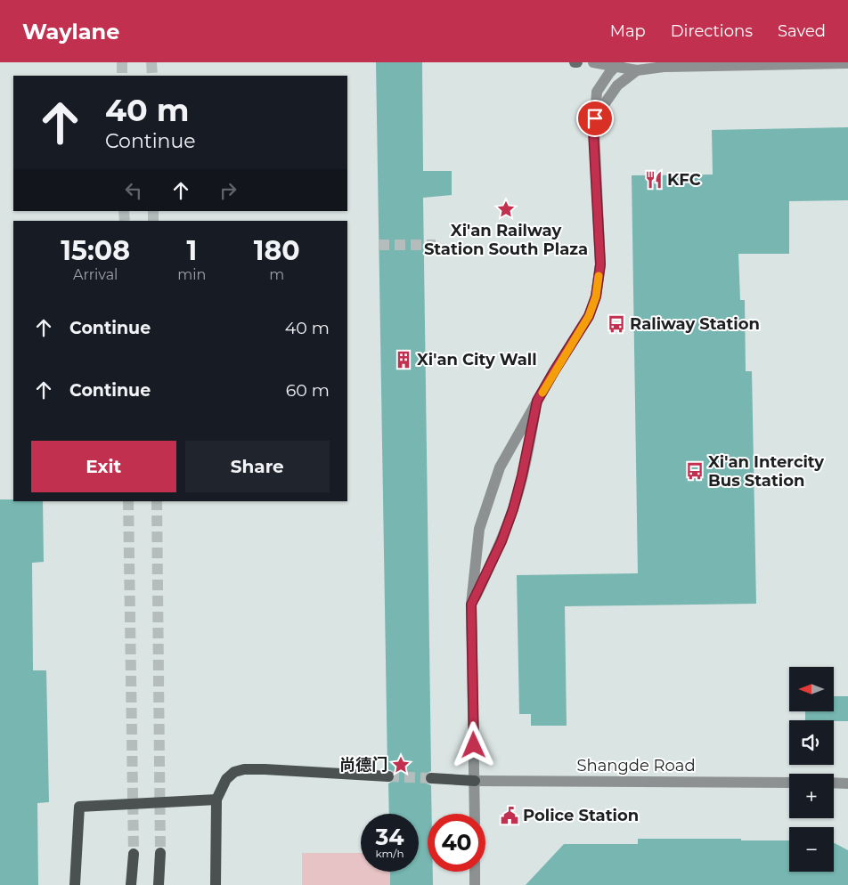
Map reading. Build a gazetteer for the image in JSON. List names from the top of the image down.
{
  "streets": {
    "street": ["Shangde Road"]
  },
  "places": {
    "restaurant": ["KFC"],
    "place": ["Xi'an Railway Station South Plaza", "尚德门"],
    "bus stop": ["Raliway Station", "Xi'an Intercity Bus Station"],
    "building": ["Xi'an City Wall"],
    "public building": ["Police Station"]
  },
  "north": "left",
  "page": {
    "header": "Waylane",
    "nav": ["Map", "Directions", "Saved"],
    "turn": ["40 m", "Continue"],
    "eta": [
      "15:08",
      "Arrival",
      "1",
      "min",
      "180",
      "m"
    ],
    "list": [
      {
        "name": "Continue",
        "value": "40 m"
      },
      {
        "name": "Continue",
        "value": "60 m"
      }
    ],
    "buttons": ["Exit", "Share"],
    "map_buttons": ["+", "−"],
    "speed": "34 km/h",
    "limit": "40"
  }
}
